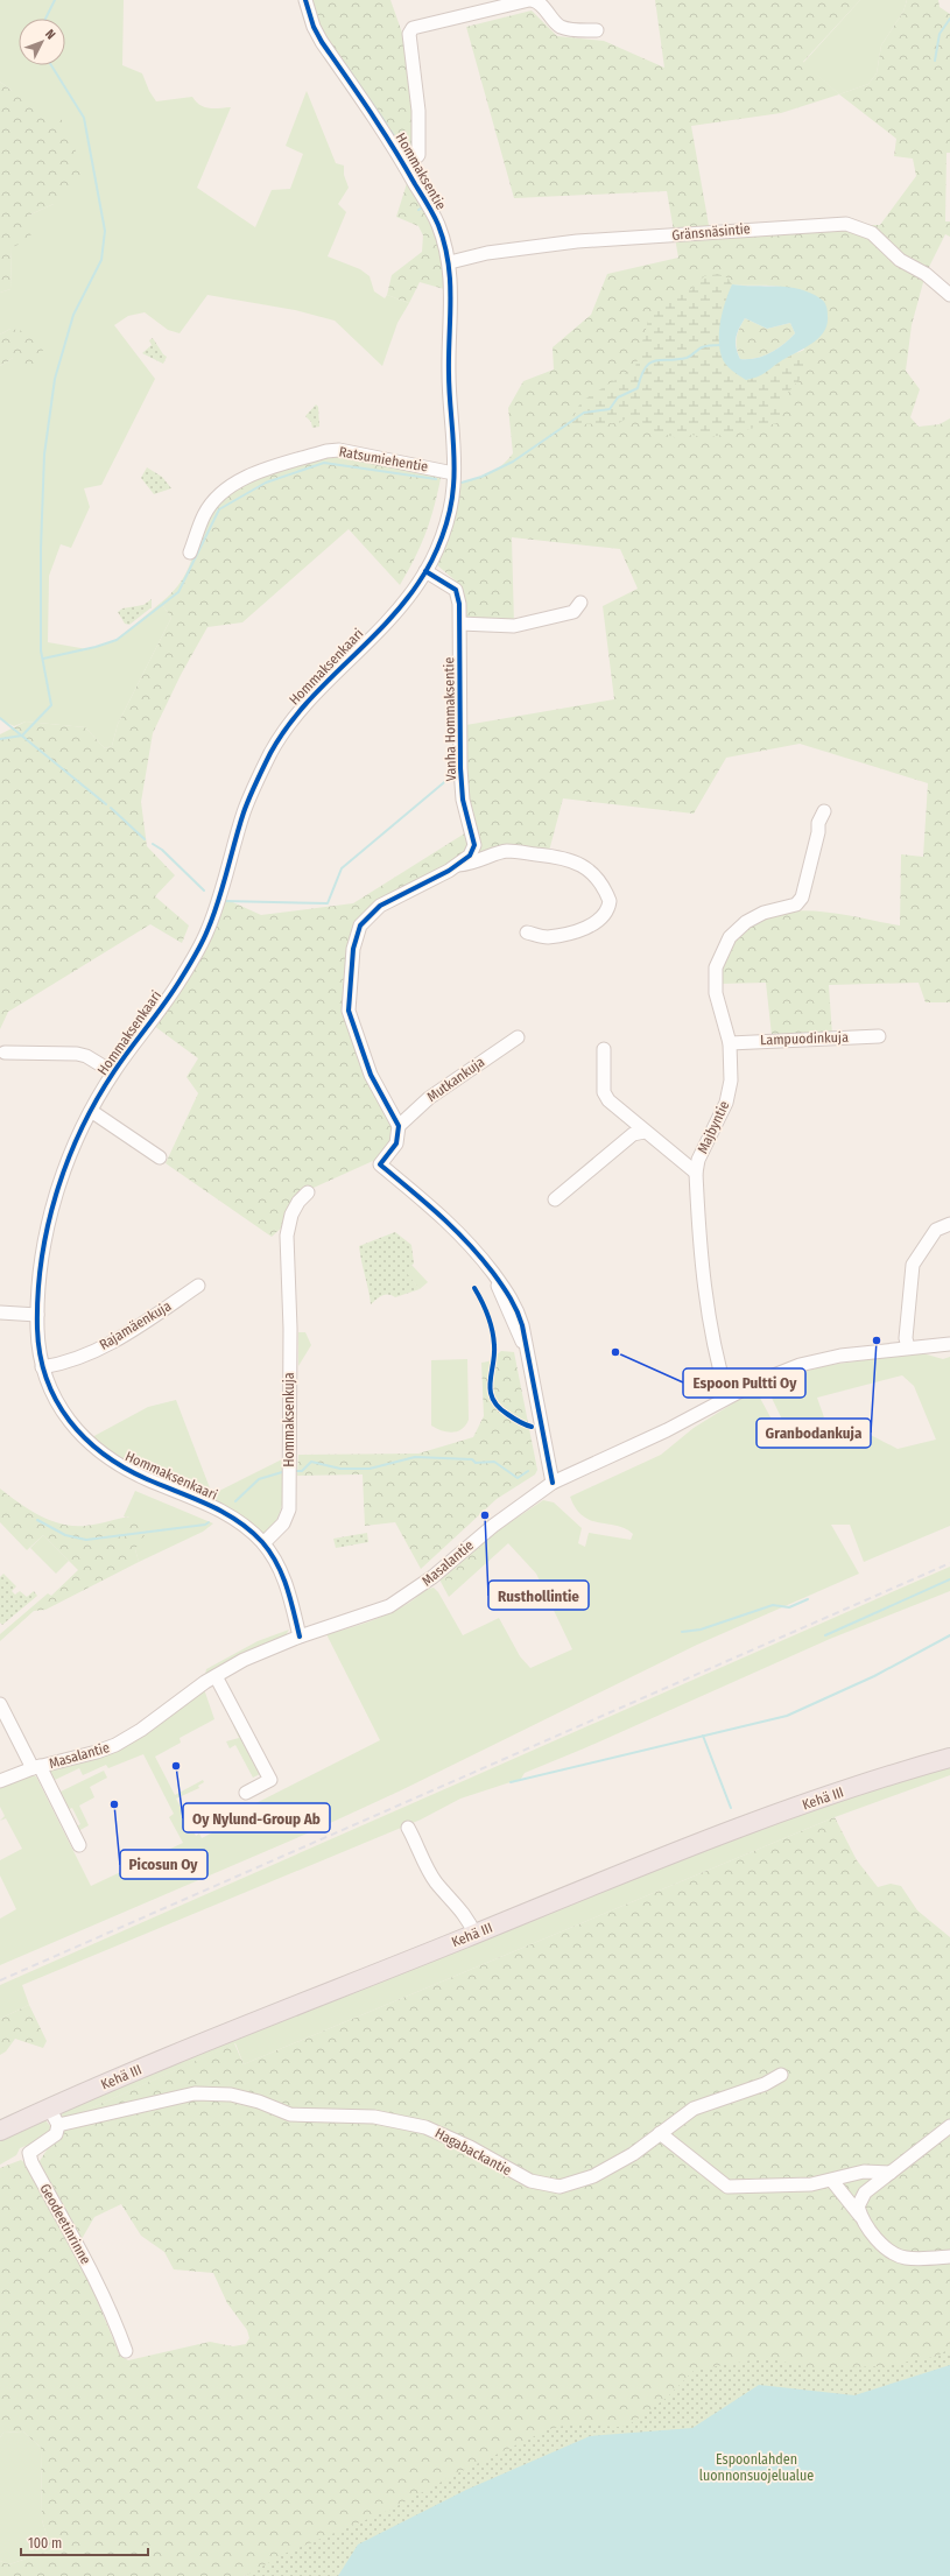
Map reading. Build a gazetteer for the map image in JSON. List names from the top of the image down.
{
  "streets": {
    "highway": ["Kehä III"],
    "street": [
      "Hommaksentie",
      "Gränsnäsintie",
      "Ratsumiehentie",
      "Hommaksenkaari",
      "Vanha Hommaksentie",
      "Lampuodinkuja",
      "Mutkankuja",
      "Majbyntie",
      "Rajamäenkuja",
      "Hommaksenkuja",
      "Masalantie",
      "Hagabackantie",
      "Geodeetinrinne"
    ]
  },
  "crossings": [
    ["Hommaksentie", "Gränsnäsintie"],
    ["Hommaksentie", "Ratsumiehentie"],
    ["Hommaksentie", "Hommaksenkaari"],
    ["Hommaksenkaari", "Vanha Hommaksentie"],
    ["Hommaksenkaari", "Rajamäenkuja"],
    ["Hommaksenkaari", "Hommaksenkuja"],
    ["Vanha Hommaksentie", "Mutkankuja"],
    ["Lampuodinkuja", "Majbyntie"],
    ["Majbyntie", "Masalantie"],
    ["Hagabackantie", "Geodeetinrinne"]
  ],
  "parks": ["Espoonlahden luonnonsuojelualue"],
  "places": [
    "Granbodankuja",
    "Espoon Pultti Oy",
    "Rusthollintie",
    "Oy Nylund-Group Ab",
    "Picosun Oy"
  ],
  "scale_bar": "100 m",
  "north": "top right"
}
